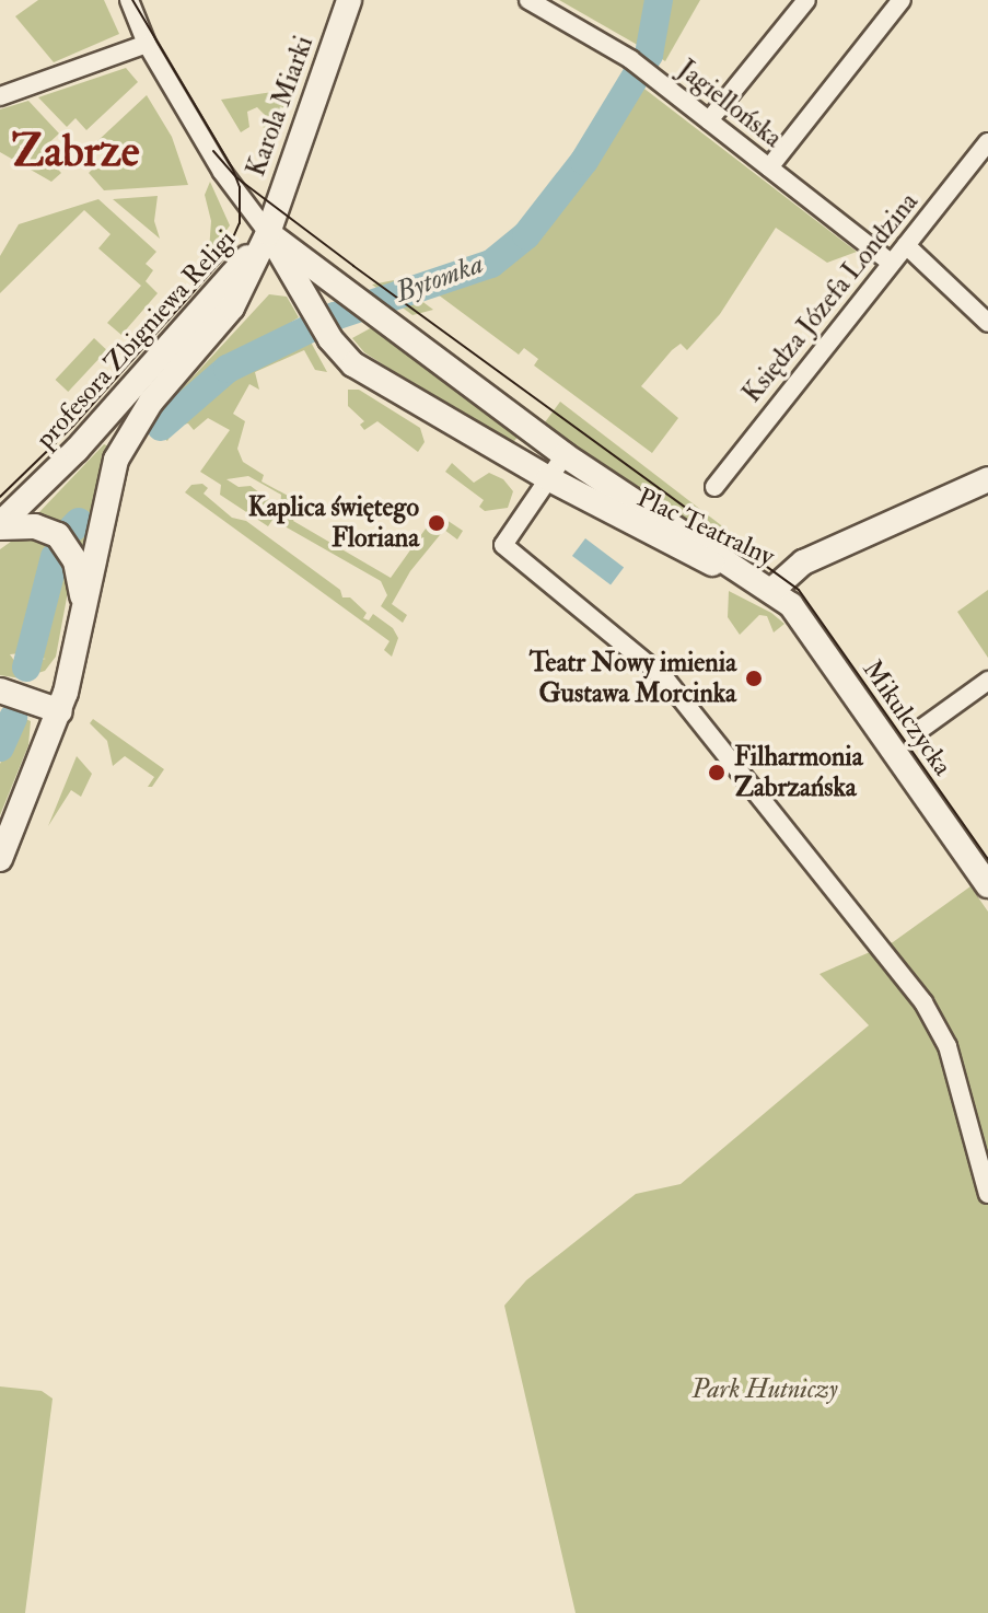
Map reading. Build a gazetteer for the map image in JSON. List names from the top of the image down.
{
  "streets": {
    "main road": [
      "Karola Miarki",
      "profesora Zbigniewa Religi",
      "Plac Teatralny",
      "Mikulczycka"
    ],
    "street": ["Jagiellońska", "Księdza Józefa Londzina"]
  },
  "crossings": [
    ["Jagiellońska", "Księdza Józefa Londzina"],
    ["Karola Miarki", "profesora Zbigniewa Religi"],
    ["Karola Miarki", "Plac Teatralny"],
    ["profesora Zbigniewa Religi", "Plac Teatralny"],
    ["Plac Teatralny", "Mikulczycka"]
  ],
  "districts": ["Zabrze"],
  "water": ["Bytomka"],
  "parks": ["Park Hutniczy"],
  "places": ["Kaplica świętego Floriana", "Teatr Nowy imienia Gustawa Morcinka", "Filharmonia Zabrzańska"]
}
